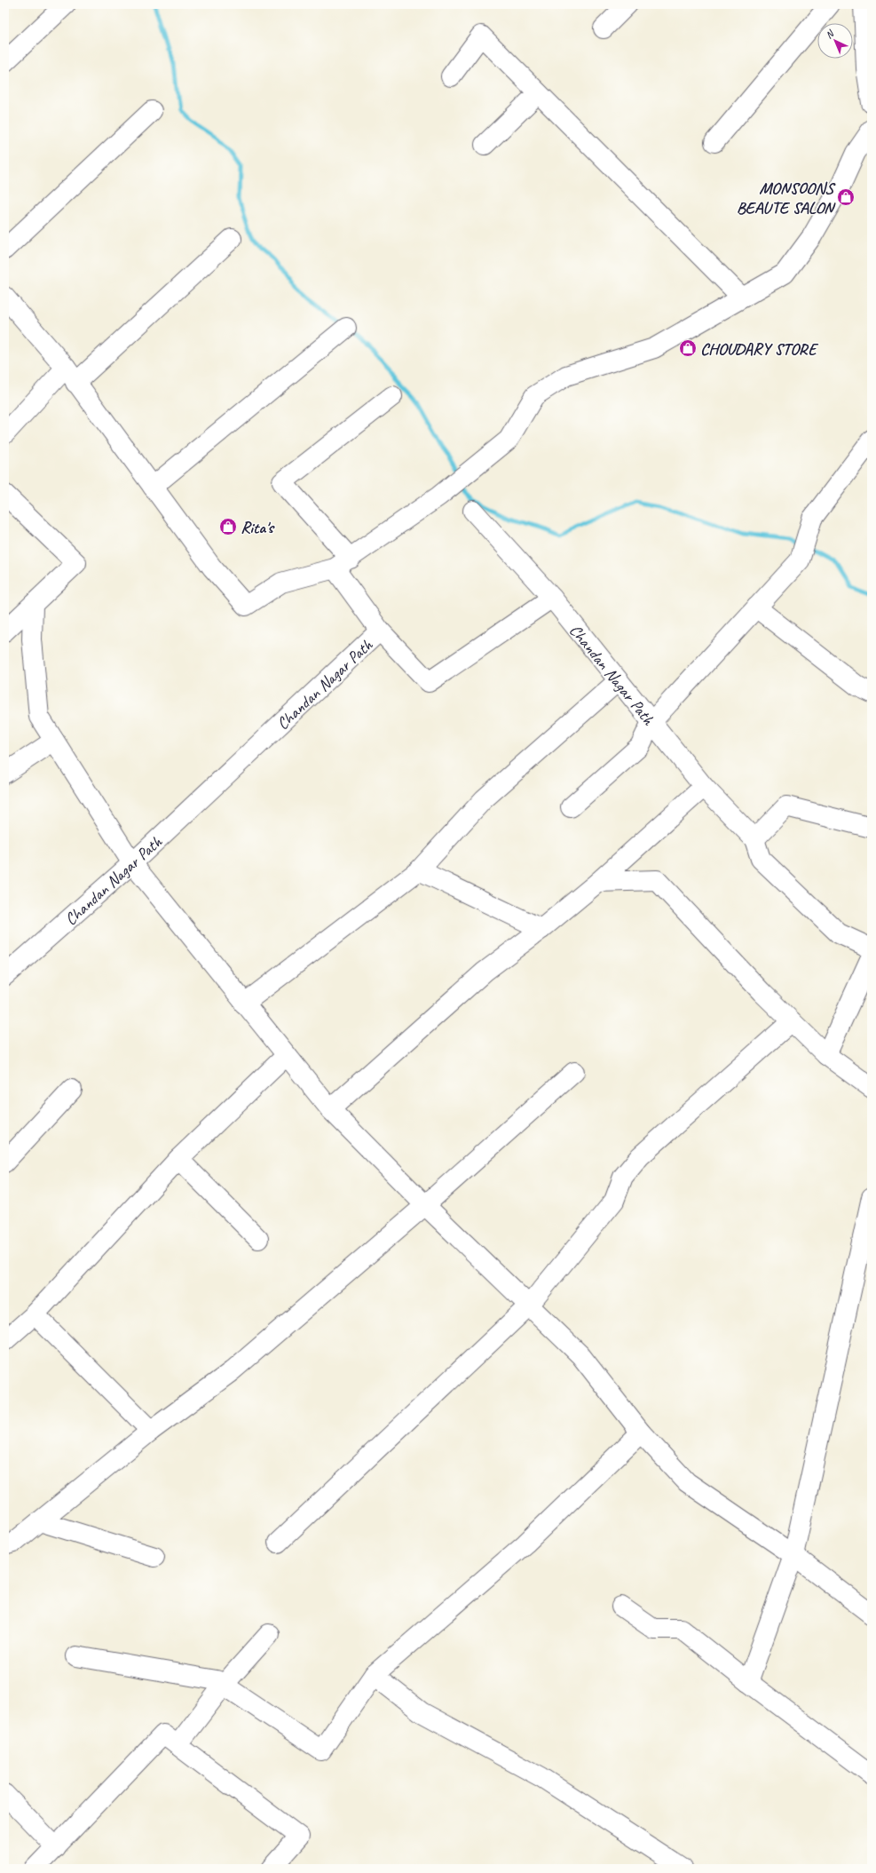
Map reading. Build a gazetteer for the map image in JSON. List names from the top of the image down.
{
  "streets": {
    "street": ["Chandan Nagar Path"]
  },
  "places": {
    "shop": ["MONSOONS BEAUTE SALON", "CHOUDARY STORE", "Rita's"]
  },
  "north": "top left"
}
